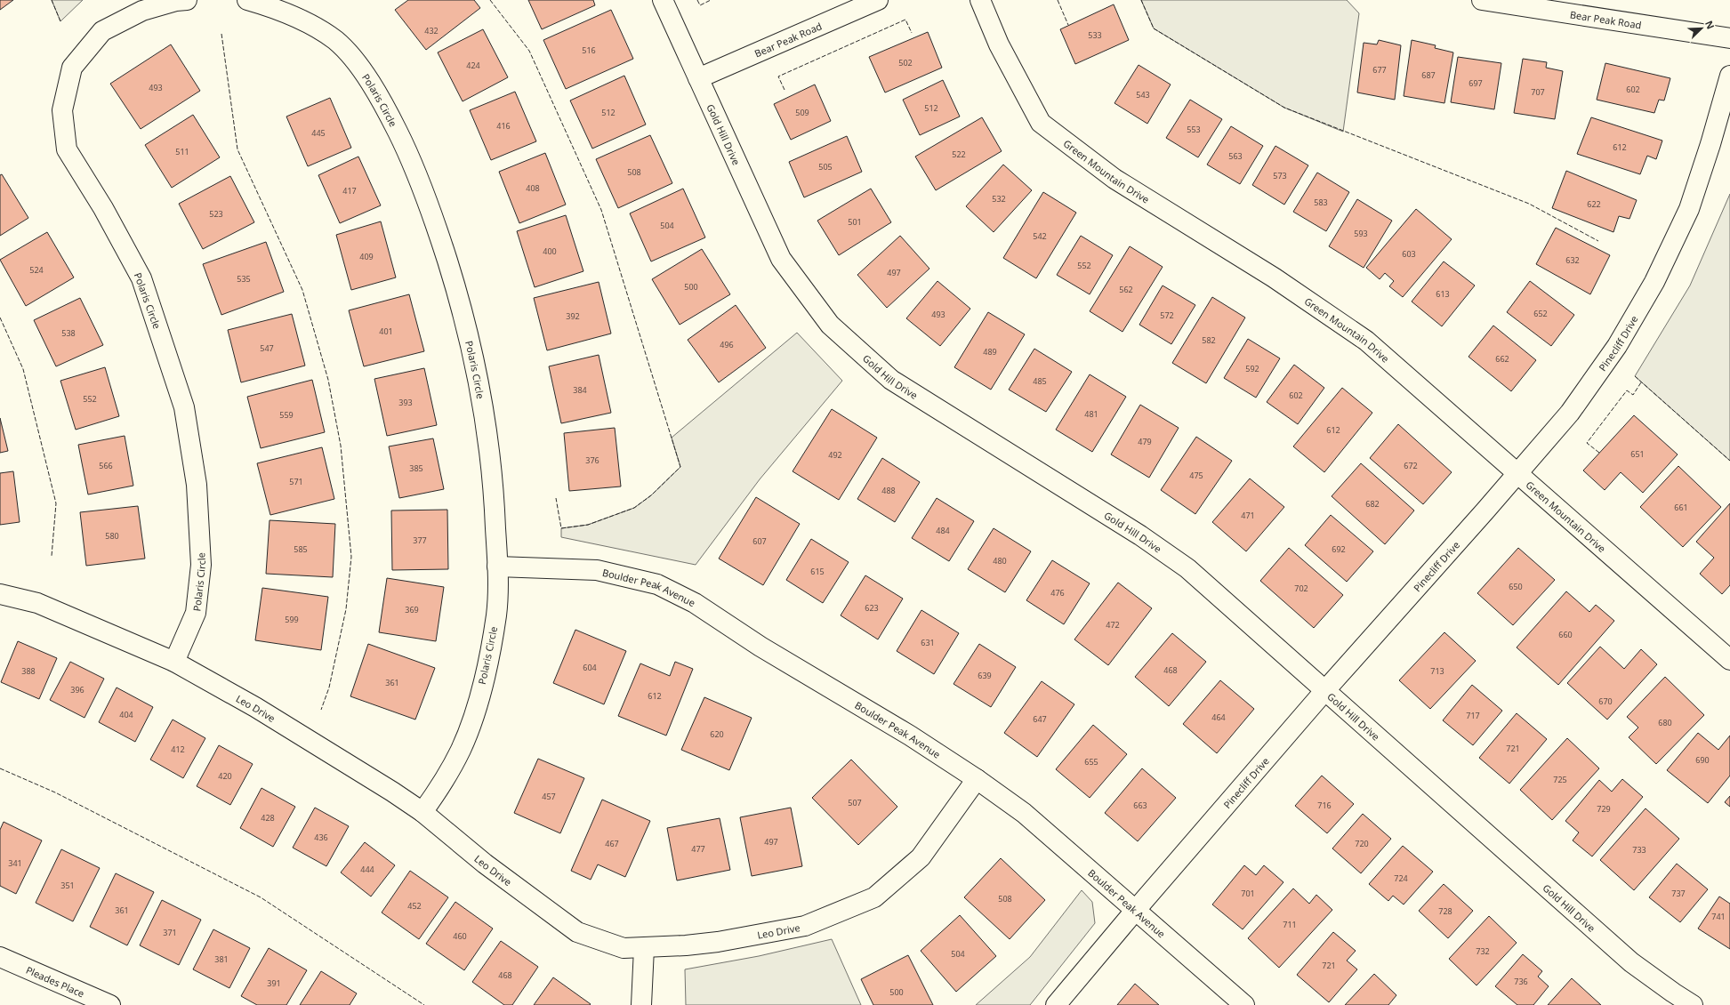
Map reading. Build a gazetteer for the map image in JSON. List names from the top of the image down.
{
  "streets": {
    "street": [
      "Bear Peak Road",
      "Polaris Circle",
      "Gold Hill Drive",
      "Green Mountain Drive",
      "Pinecliff Drive",
      "Boulder Peak Avenue",
      "Leo Drive",
      "Pleades Place"
    ]
  },
  "crossings": [
    ["Bear Peak Road", "Gold Hill Drive"],
    ["Polaris Circle", "Boulder Peak Avenue"],
    ["Polaris Circle", "Leo Drive"],
    ["Gold Hill Drive", "Pinecliff Drive"],
    ["Green Mountain Drive", "Pinecliff Drive"],
    ["Pinecliff Drive", "Boulder Peak Avenue"],
    ["Boulder Peak Avenue", "Leo Drive"]
  ],
  "house_numbers": [
    "432",
    "533",
    "516",
    "502",
    "424",
    "677",
    "687",
    "697",
    "493",
    "602",
    "707",
    "543",
    "512",
    "512",
    "509",
    "416",
    "553",
    "445",
    "612",
    "511",
    "522",
    "563",
    "505",
    "508",
    "573",
    "408",
    "417",
    "532",
    "583",
    "622",
    "523",
    "501",
    "504",
    "593",
    "542",
    "400",
    "603",
    "409",
    "632",
    "552",
    "524",
    "497",
    "535",
    "500",
    "562",
    "613",
    "652",
    "493",
    "572",
    "392",
    "401",
    "538",
    "582",
    "496",
    "547",
    "489",
    "662",
    "592",
    "485",
    "384",
    "602",
    "552",
    "393",
    "481",
    "559",
    "612",
    "479",
    "651",
    "492",
    "376",
    "566",
    "672",
    "385",
    "475",
    "571",
    "488",
    "682",
    "661",
    "471",
    "484",
    "580",
    "377",
    "607",
    "585",
    "692",
    "480",
    "615",
    "650",
    "702",
    "476",
    "623",
    "369",
    "599",
    "472",
    "660",
    "631",
    "604",
    "468",
    "388",
    "713",
    "639",
    "361",
    "396",
    "612",
    "670",
    "404",
    "717",
    "464",
    "647",
    "680",
    "620",
    "721",
    "412",
    "690",
    "655",
    "420",
    "725",
    "457",
    "507",
    "663",
    "716",
    "729",
    "428",
    "436",
    "497",
    "467",
    "720",
    "477",
    "733",
    "341",
    "444",
    "724",
    "351",
    "701",
    "737",
    "508",
    "452",
    "361",
    "728",
    "741",
    "711",
    "371",
    "460",
    "732",
    "504",
    "381",
    "721",
    "468",
    "736",
    "391",
    "500"
  ],
  "north": "top right"
}
